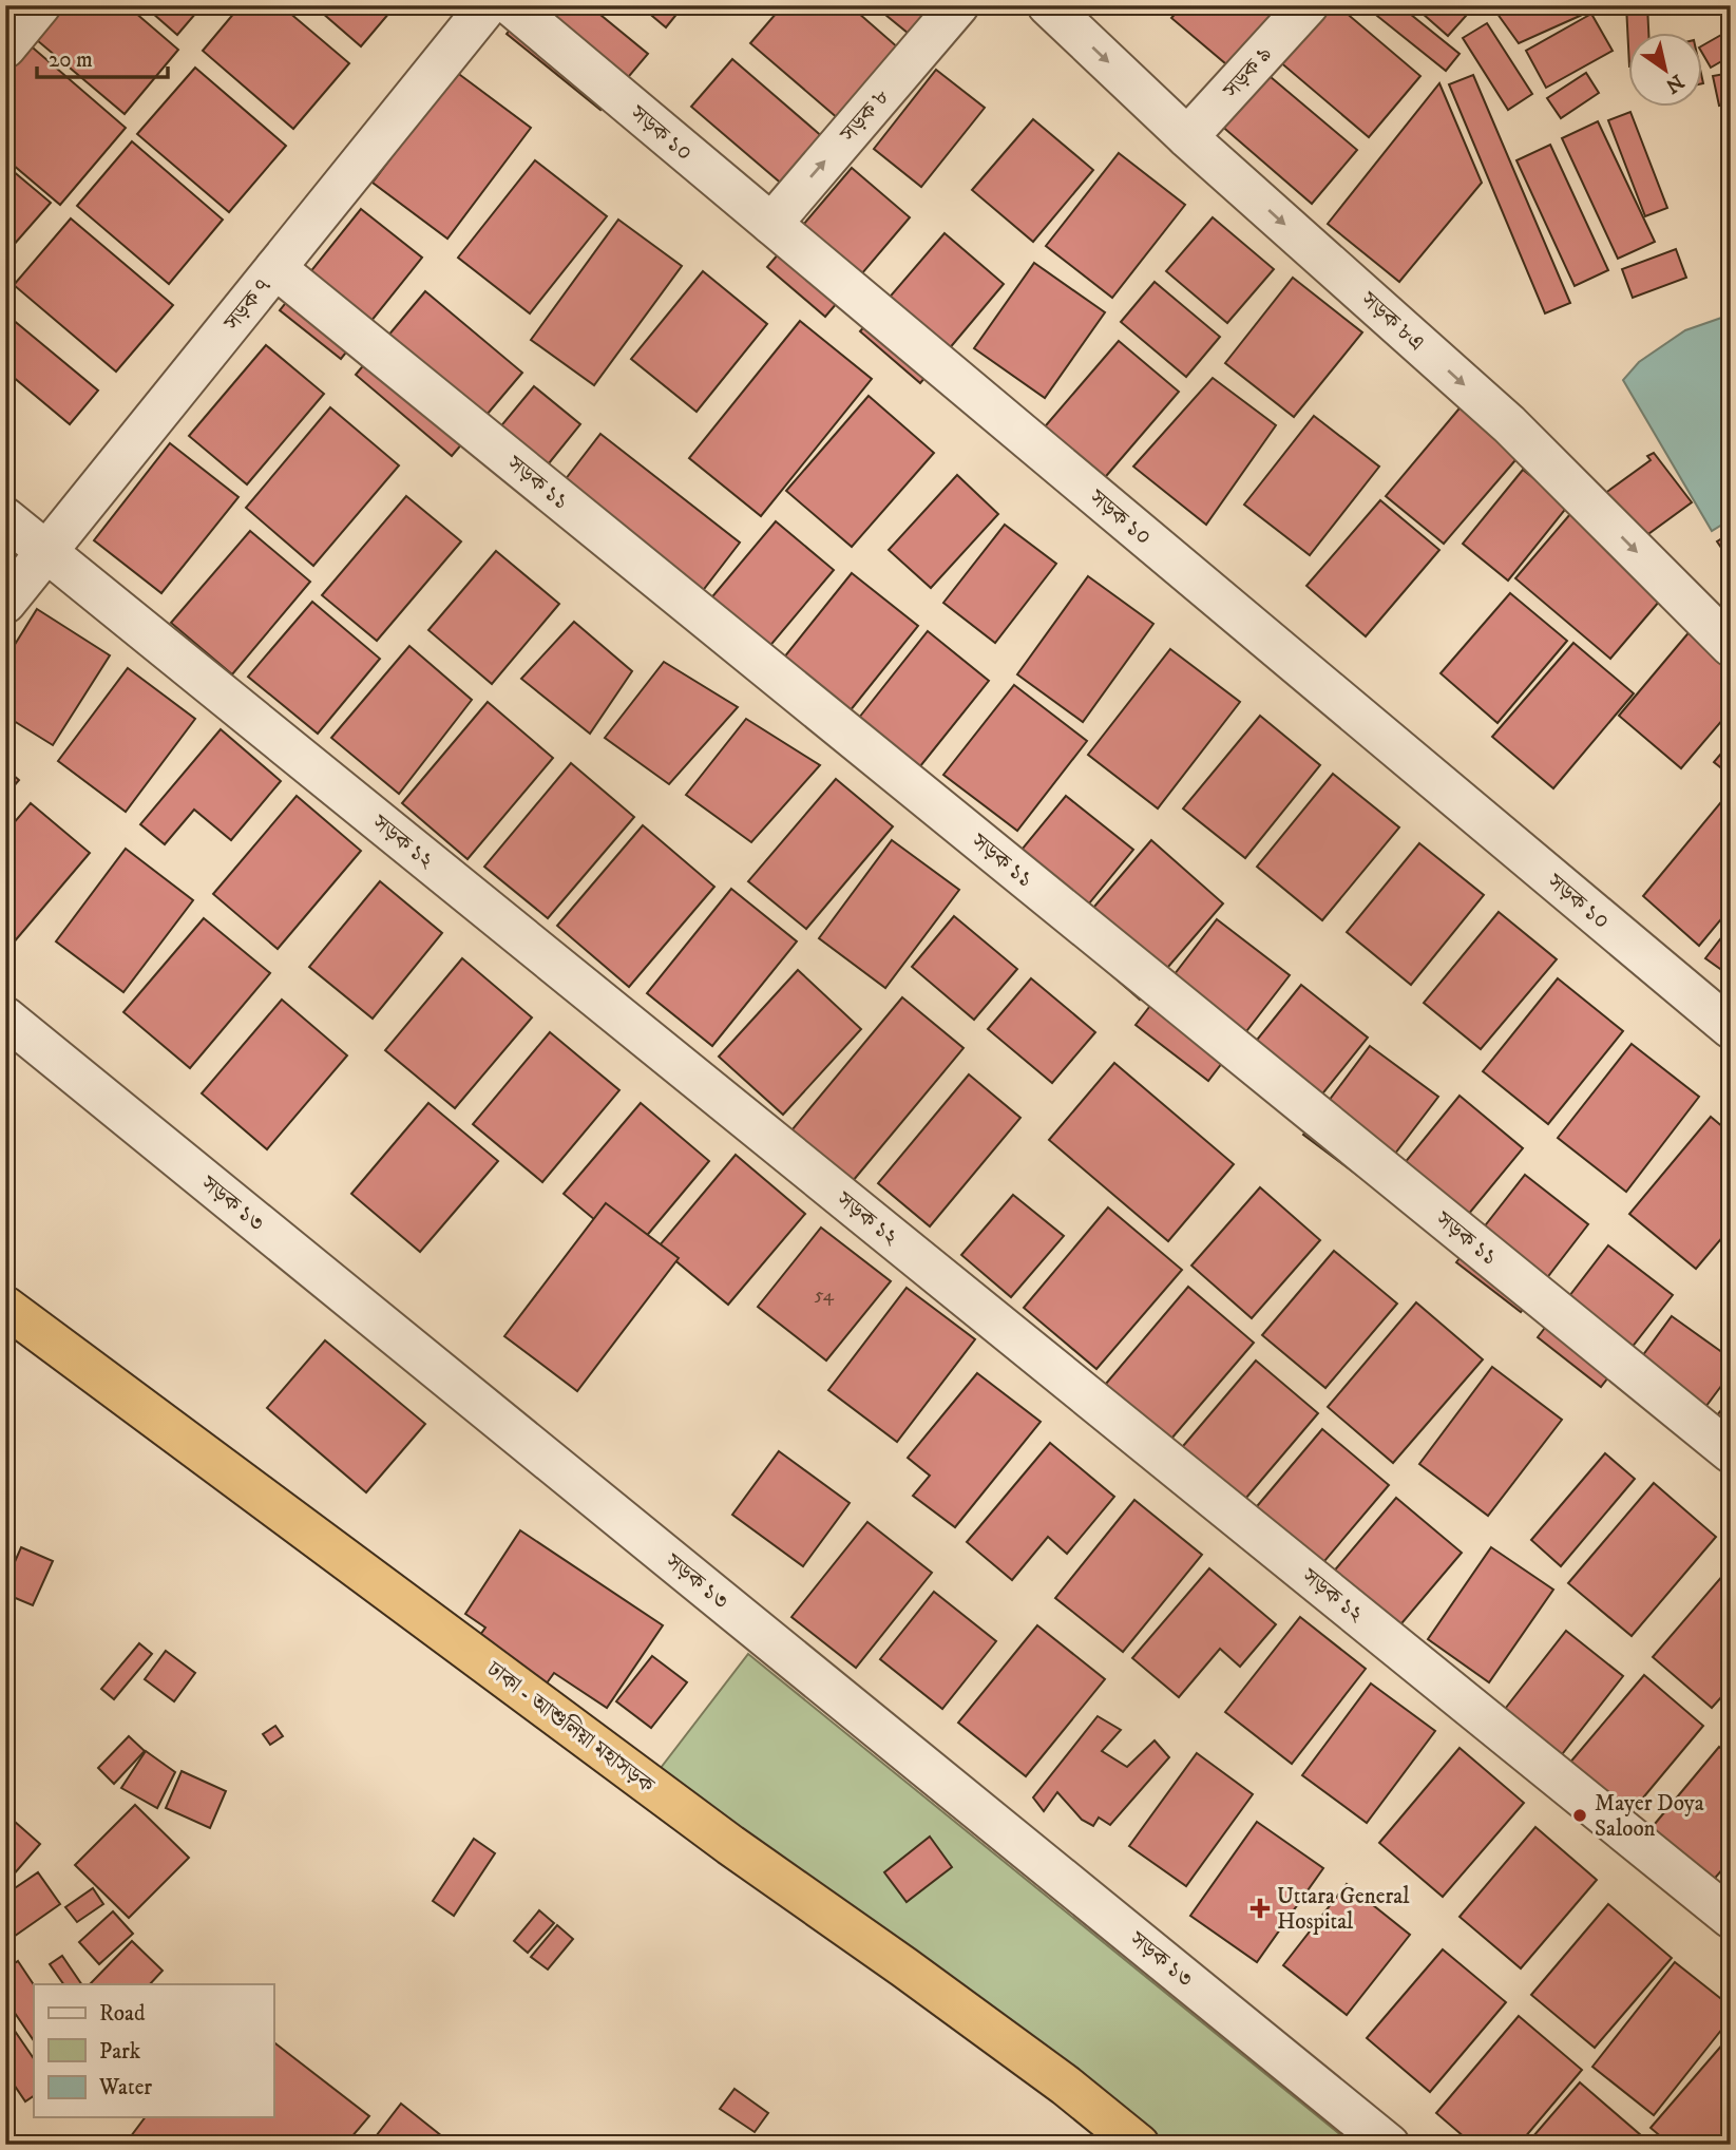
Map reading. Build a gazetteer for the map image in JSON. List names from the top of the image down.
{
  "streets": {
    "highway": ["ঢাকা - আশুলিয়া মহাসড়ক"],
    "street": [
      "সড়ক ৯",
      "সড়ক ৮",
      "সড়ক ১০",
      "সড়ক ৭",
      "সড়ক ৮এ",
      "সড়ক ১১",
      "সড়ক ১২",
      "সড়ক ১৩"
    ]
  },
  "crossings": [
    ["সড়ক ৯", "সড়ক ৮এ"],
    ["সড়ক ৮", "সড়ক ১০"],
    ["সড়ক ৭", "সড়ক ১১"],
    ["সড়ক ৭", "সড়ক ১২"]
  ],
  "one_way": ["সড়ক ৮", "সড়ক ৮এ"],
  "places": {
    "other": ["Mayer Doya Saloon"],
    "health": ["Uttara General Hospital"]
  },
  "house_numbers": ["54"],
  "legend": ["Road", "Park", "Water"],
  "scale_bar": "20 m",
  "north": "bottom right"
}
